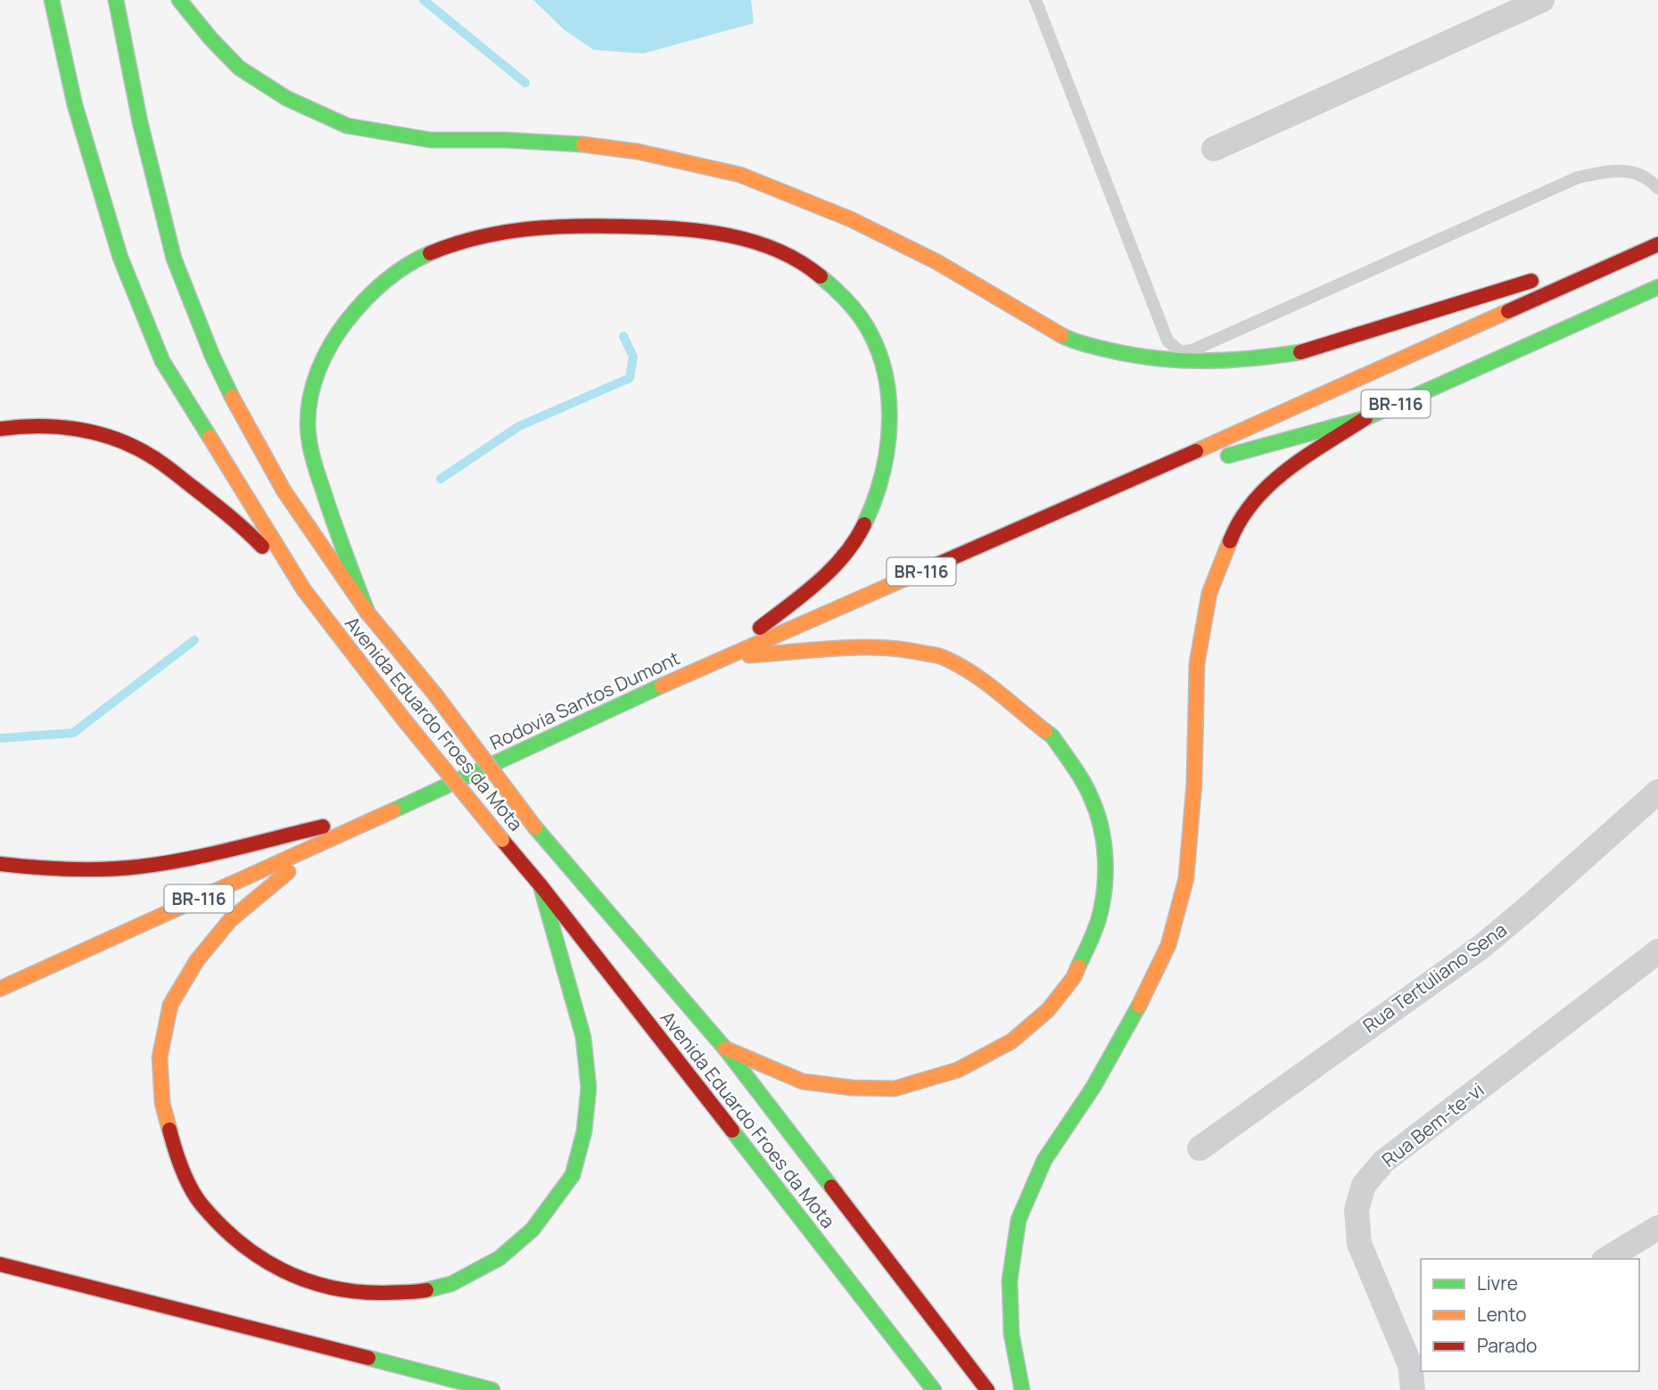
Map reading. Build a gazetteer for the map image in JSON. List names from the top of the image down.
{
  "streets": {
    "highway": ["BR-116", "Rodovia Santos Dumont", "Avenida Eduardo Froes da Mota"],
    "street": ["Rua Tertuliano Sena", "Rua Bem-te-vi"]
  },
  "crossings": [
    ["BR-116", "Rodovia Santos Dumont"]
  ],
  "legend": ["Livre", "Lento", "Parado"]
}
